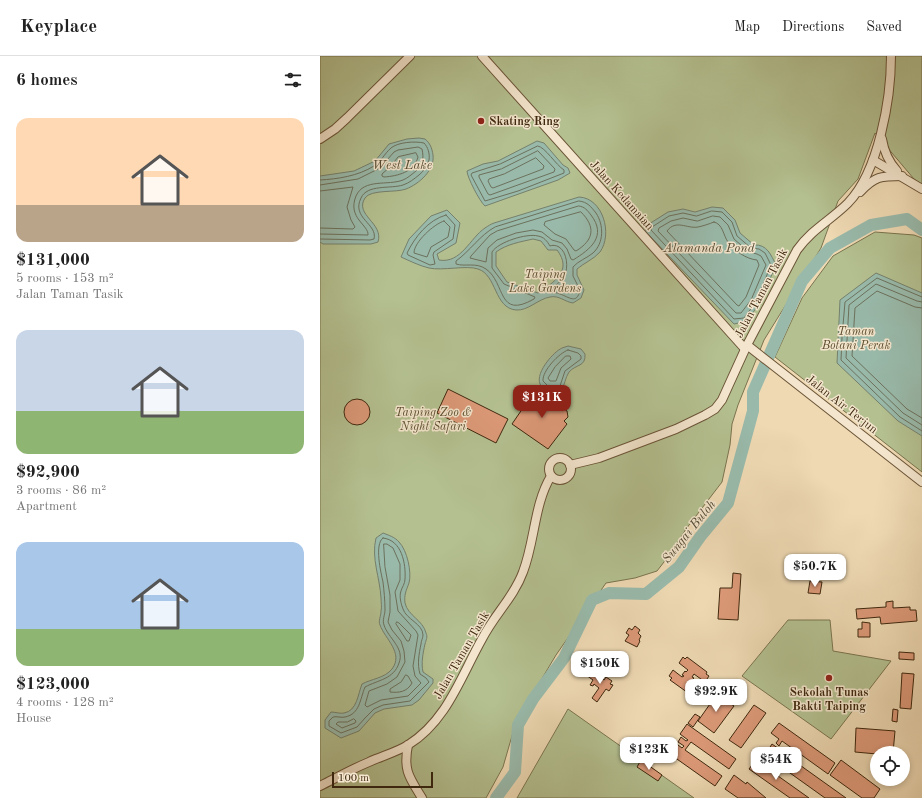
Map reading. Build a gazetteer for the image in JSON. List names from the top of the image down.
{
  "streets": {
    "street": ["Jalan Kedamaian", "Jalan Taman Tasik", "Jalan Air Terjun"]
  },
  "crossings": [
    ["Jalan Kedamaian", "Jalan Taman Tasik"],
    ["Jalan Kedamaian", "Jalan Air Terjun"],
    ["Jalan Taman Tasik", "Jalan Air Terjun"]
  ],
  "water": ["West Lake", "Alamanda Pond", "Sungai Buloh"],
  "parks": ["Taiping Lake Gardens", "Taman Botani Perak", "Taiping Zoo & Night Safari"],
  "places": ["Skating Ring", "Sekolah Tunas Bakti Taiping"],
  "scale_bar": "100 m",
  "page": {
    "header": "Keyplace",
    "nav": ["Map", "Directions", "Saved"],
    "heading": "6 homes",
    "list": [
      {
        "name": "$131,000",
        "note": "5 rooms · 153 m² · Jalan Taman Tasik"
      },
      {
        "name": "$92,900",
        "note": "3 rooms · 86 m² · Apartment"
      },
      {
        "name": "$123,000",
        "note": "4 rooms · 128 m² · House"
      }
    ],
    "price": [
      "$131K",
      "$50.7K",
      "$150K",
      "$92.9K",
      "$123K",
      "$54K"
    ],
    "scale": "100 m"
  }
}
